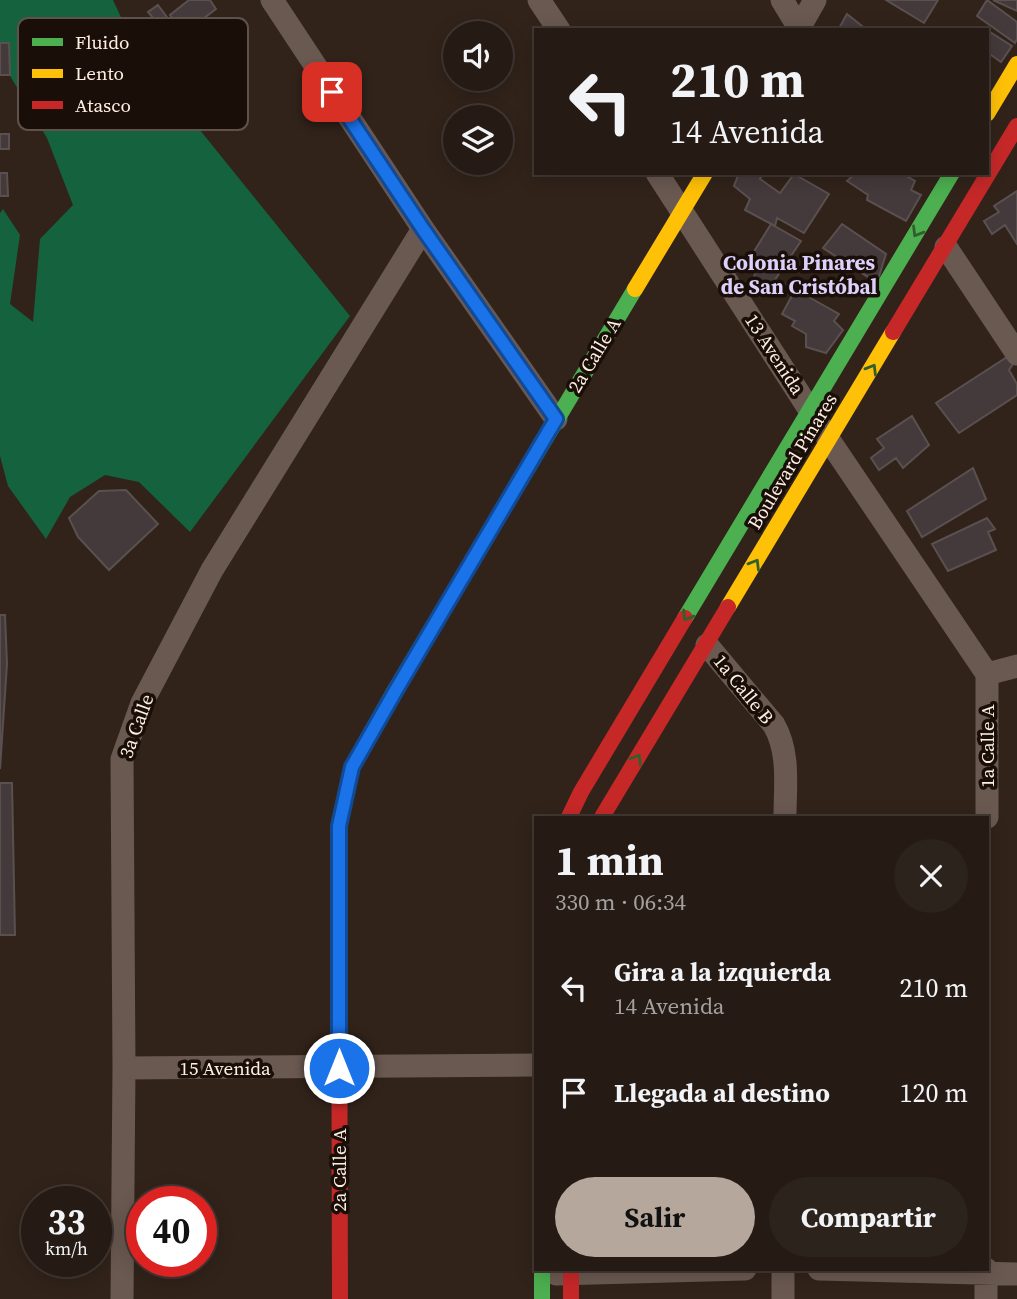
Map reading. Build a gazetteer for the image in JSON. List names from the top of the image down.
{
  "streets": {
    "street": [
      "13 Avenida",
      "2a Calle A",
      "Boulevard Pinares",
      "1a Calle B",
      "3a Calle",
      "1a Calle A",
      "15 Avenida"
    ]
  },
  "crossings": [
    ["13 Avenida", "2a Calle A"],
    ["13 Avenida", "Boulevard Pinares"],
    ["13 Avenida", "1a Calle A"],
    ["2a Calle A", "15 Avenida"],
    ["Boulevard Pinares", "1a Calle B"],
    ["3a Calle", "15 Avenida"]
  ],
  "districts": ["Colonia Pinares de San Cristóbal"],
  "legend": ["Fluido", "Lento", "Atasco"],
  "page": {
    "turn": ["210 m", "14 Avenida"],
    "heading": ["1 min", "330 m · 06:34"],
    "list": [
      {
        "name": "Gira a la izquierda",
        "note": "14 Avenida",
        "value": "210 m"
      },
      {
        "name": "Llegada al destino",
        "value": "120 m"
      }
    ],
    "buttons": ["Salir", "Compartir"],
    "speed": "33 km/h",
    "limit": "40"
  }
}
